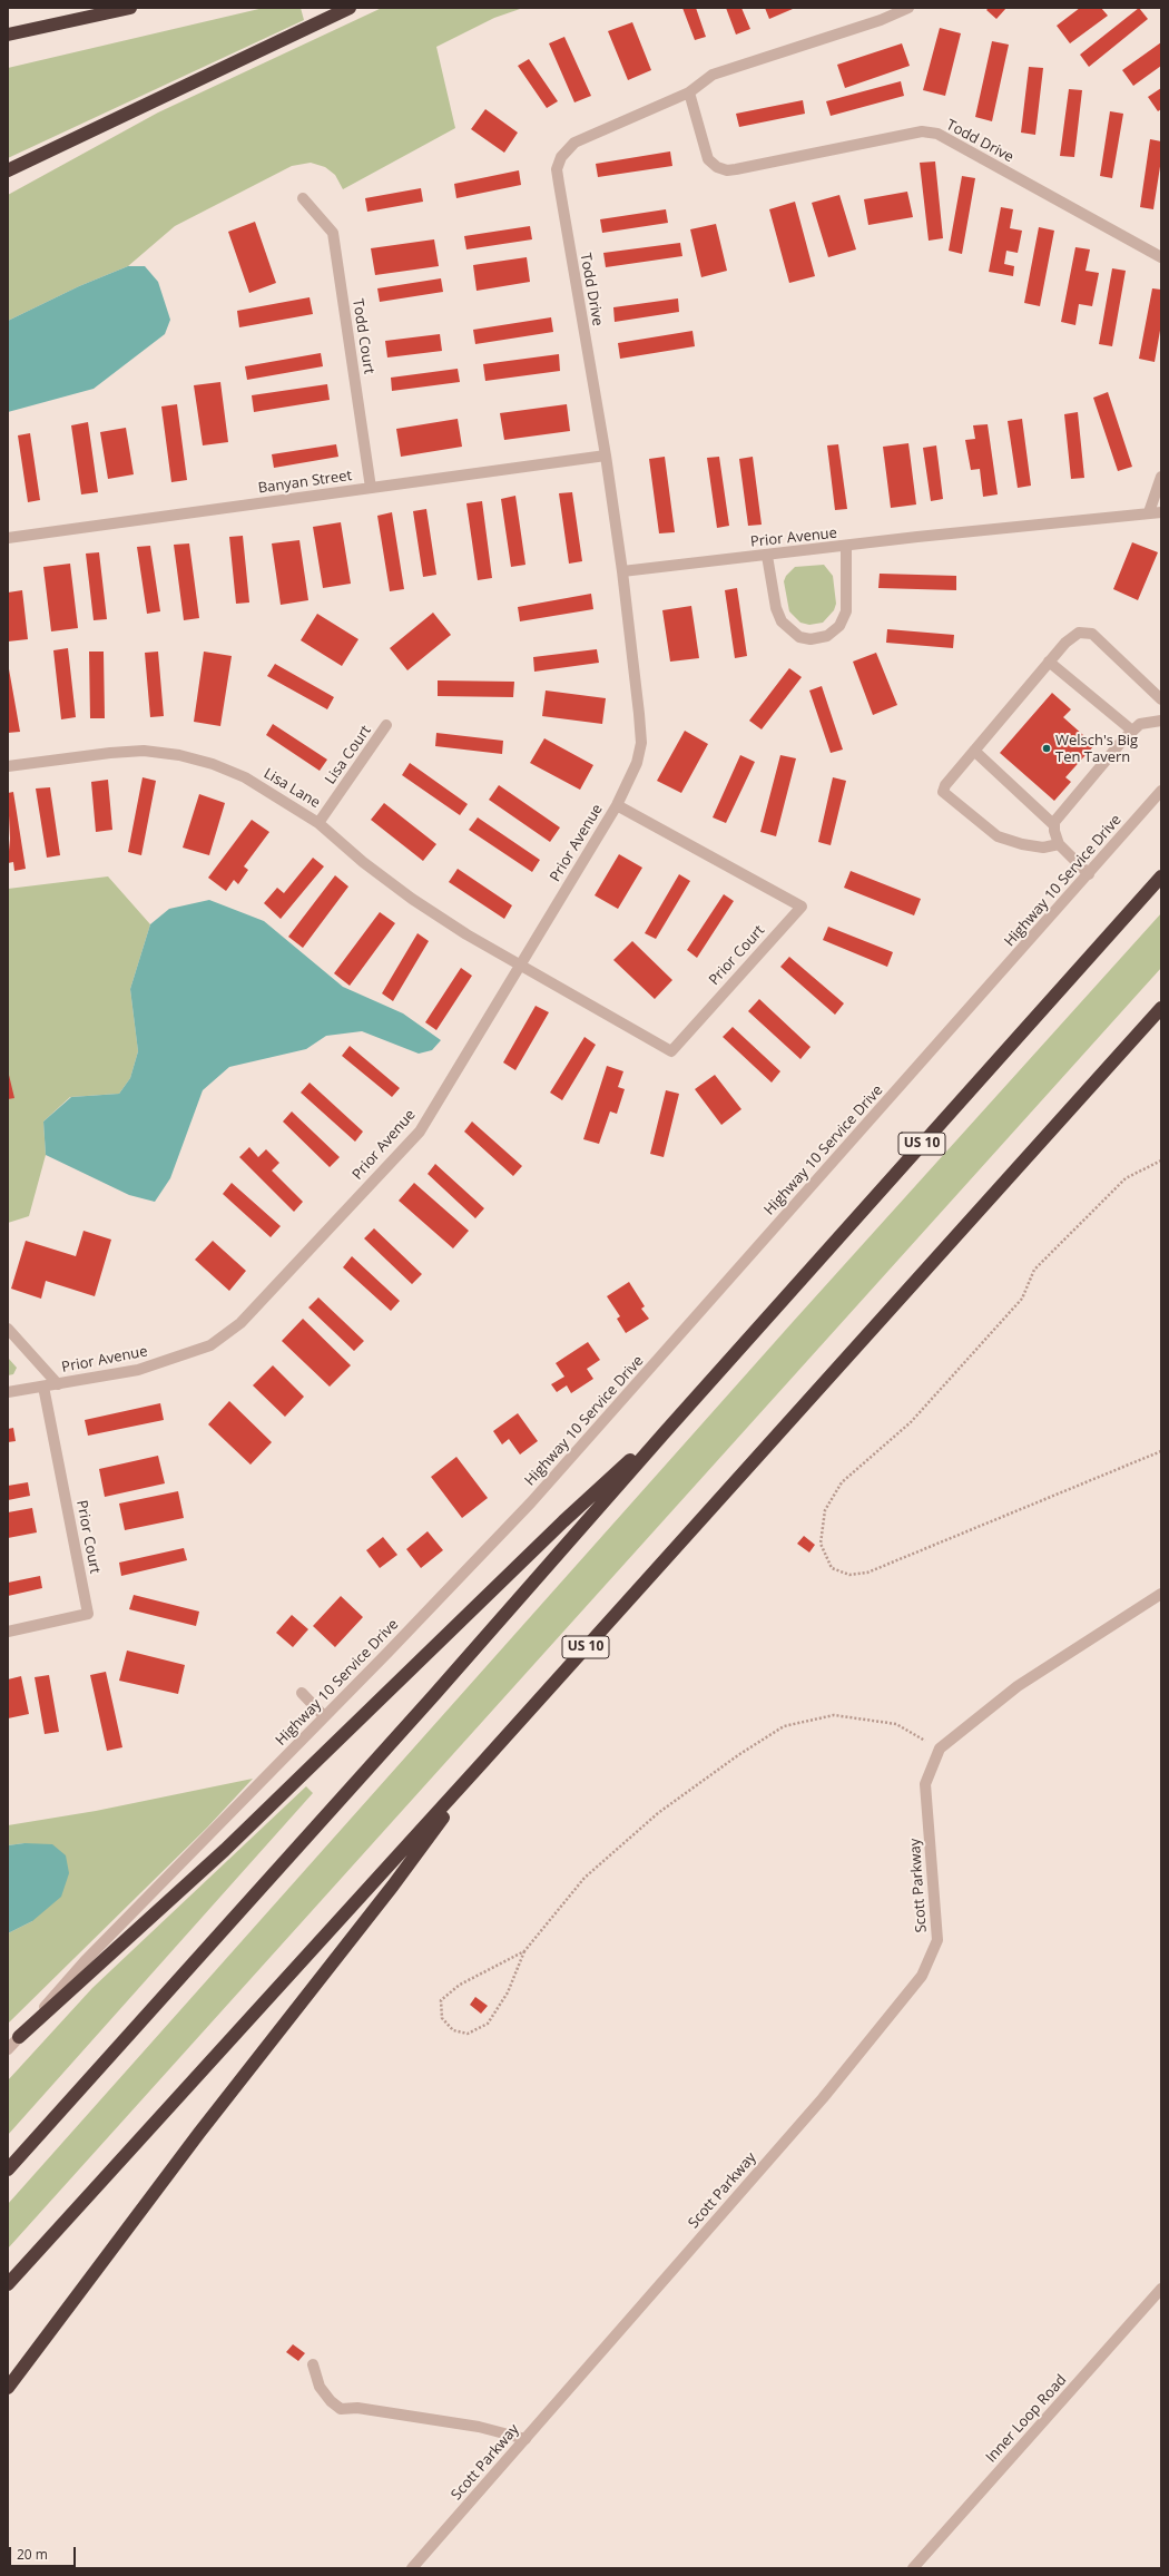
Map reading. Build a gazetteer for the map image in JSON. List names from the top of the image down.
{
  "streets": {
    "highway": ["US 10"],
    "street": [
      "Todd Drive",
      "Todd Court",
      "Banyan Street",
      "Prior Avenue",
      "Lisa Court",
      "Lisa Lane",
      "Highway 10 Service Drive",
      "Prior Court",
      "Scott Parkway",
      "Inner Loop Road"
    ]
  },
  "crossings": [
    ["Todd Drive", "Banyan Street"],
    ["Todd Drive", "Prior Avenue"],
    ["Todd Court", "Banyan Street"],
    ["Prior Avenue", "Lisa Lane"],
    ["Prior Avenue", "Prior Court"],
    ["Lisa Court", "Lisa Lane"],
    ["Lisa Lane", "Prior Court"]
  ],
  "places": ["Welsch's Big Ten Tavern"],
  "scale_bar": "20 m"
}
